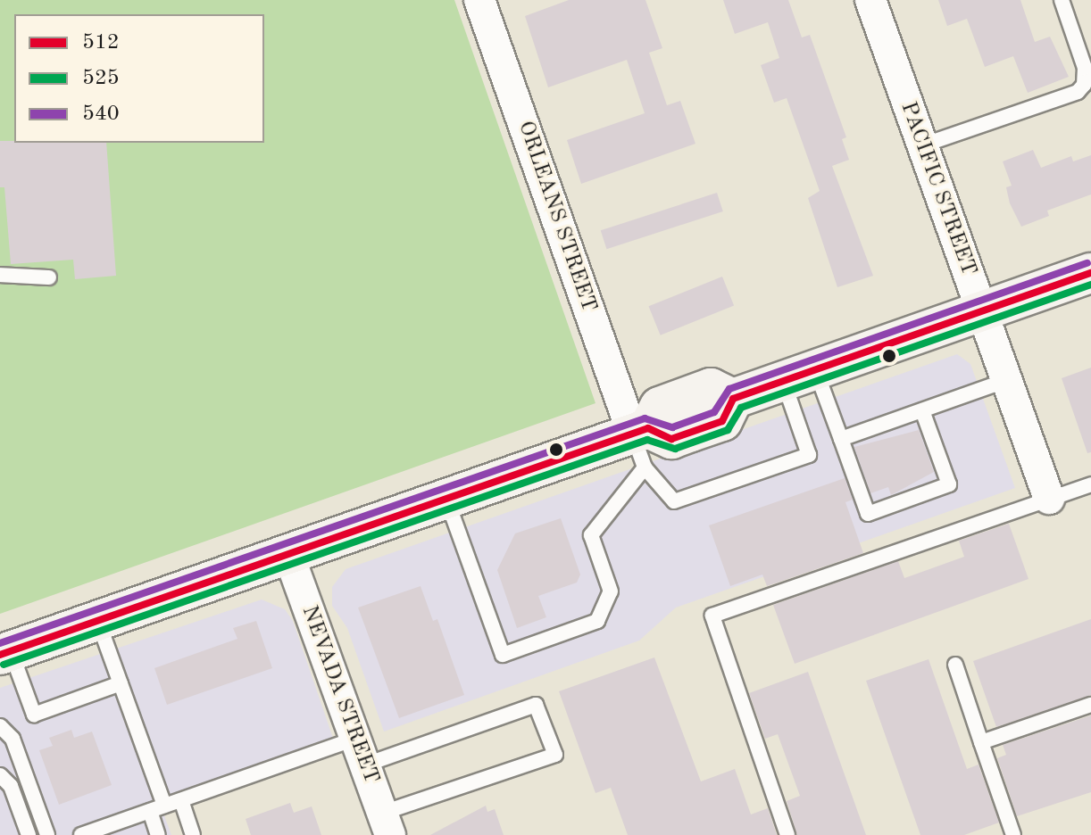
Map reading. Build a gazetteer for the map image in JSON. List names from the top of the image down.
{
  "streets": {
    "street": ["PACIFIC STREET", "ORLEANS STREET", "NEVADA STREET"]
  },
  "lines": ["transit line 540", "transit line 512", "transit line 525"],
  "legend": ["512", "525", "540"]
}
